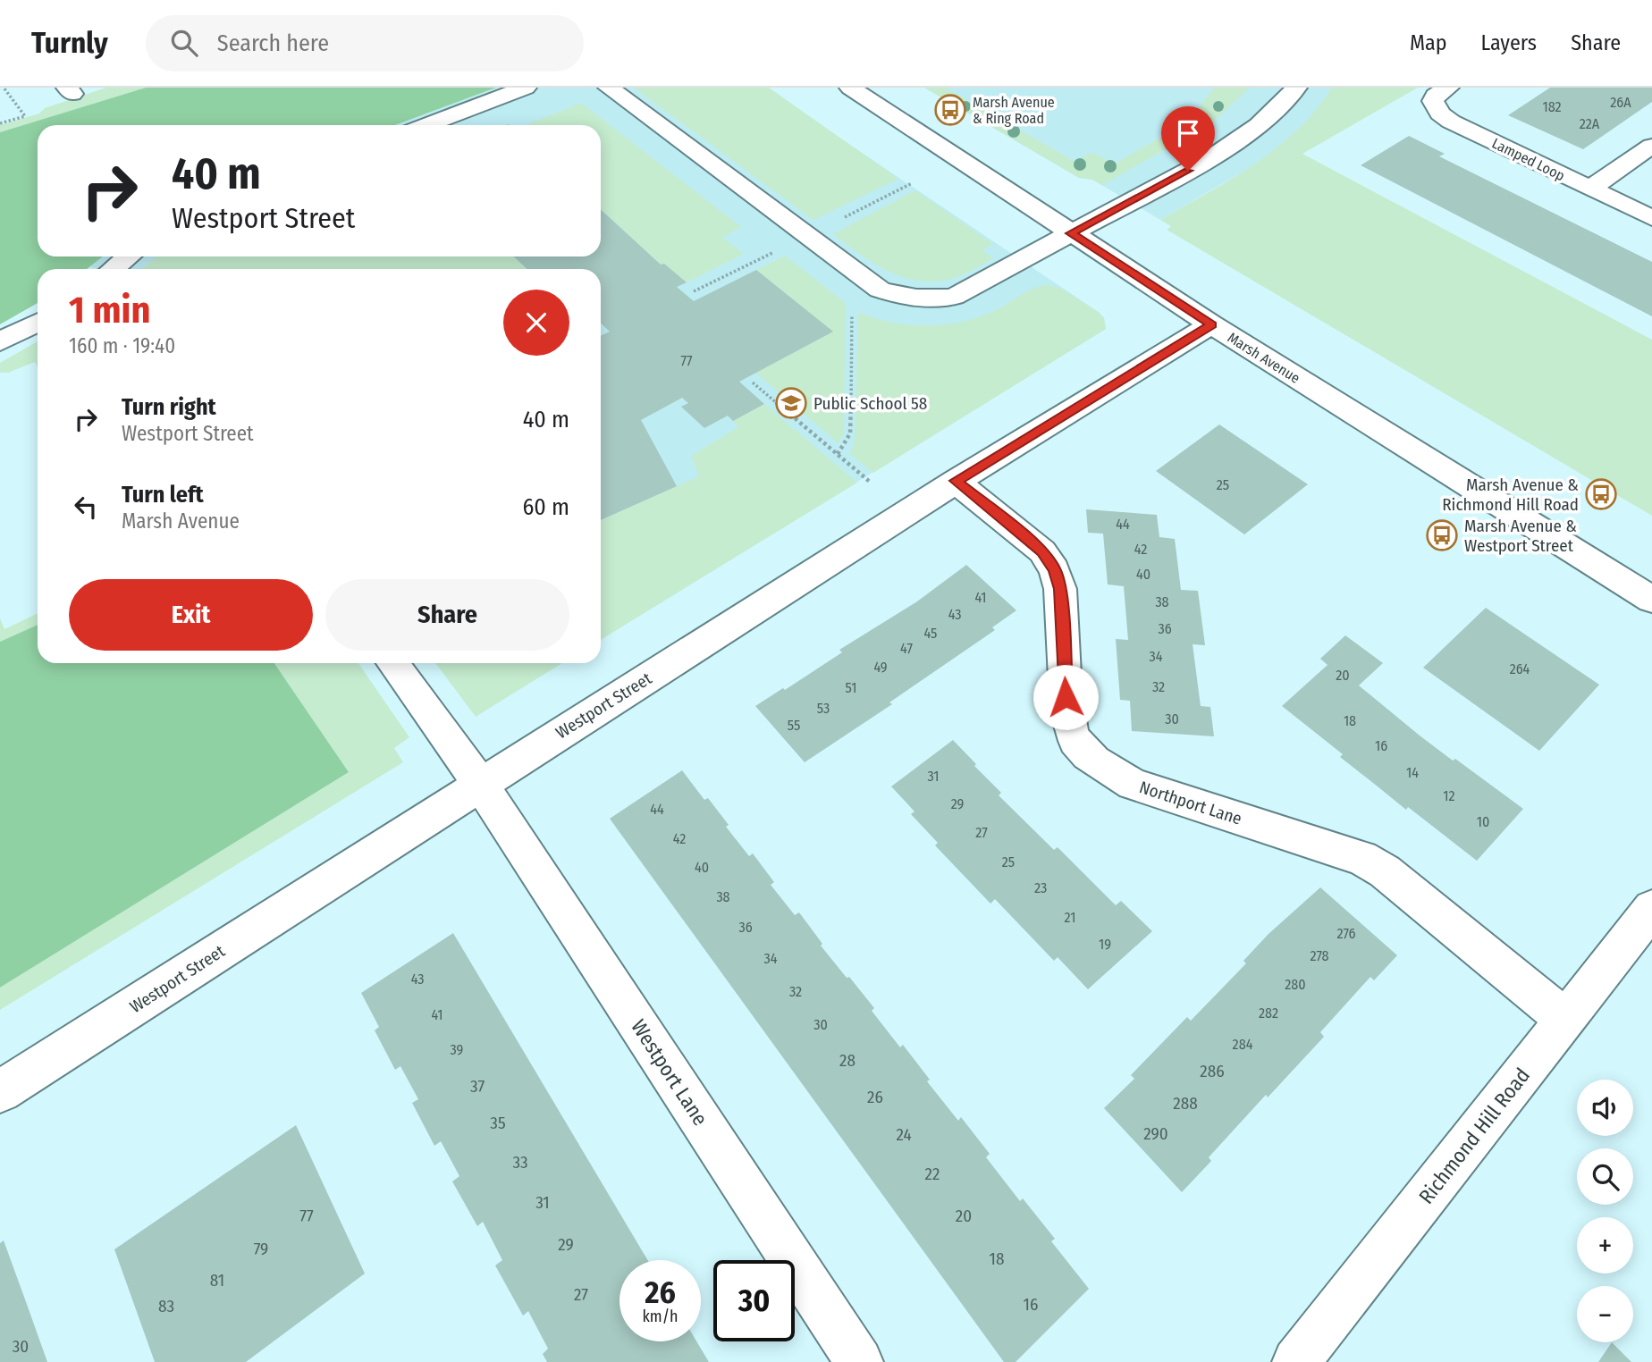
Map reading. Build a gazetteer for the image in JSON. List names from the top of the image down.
{
  "streets": {
    "street": [
      "Lamped Loop",
      "Marsh Avenue",
      "Westport Street",
      "Northport Lane",
      "Westport Lane",
      "Richmond Hill Road"
    ]
  },
  "crossings": [
    ["Marsh Avenue", "Westport Street"],
    ["Westport Street", "Northport Lane"],
    ["Westport Street", "Westport Lane"],
    ["Northport Lane", "Richmond Hill Road"]
  ],
  "places": {
    "bus stop": ["Marsh Avenue & Ring Road", "Marsh Avenue & Richmond Hill Road", "Marsh Avenue & Westport Street"],
    "school or university": ["Public School 58"]
  },
  "house_numbers": [
    "26A",
    "182",
    "22A",
    "77",
    "25",
    "44",
    "42",
    "40",
    "41",
    "38",
    "43",
    "36",
    "45",
    "47",
    "34",
    "49",
    "264",
    "20",
    "32",
    "51",
    "53",
    "30",
    "18",
    "55",
    "16",
    "14",
    "31",
    "12",
    "29",
    "44",
    "10",
    "27",
    "42",
    "25",
    "40",
    "23",
    "38",
    "21",
    "36",
    "276",
    "19",
    "278",
    "34",
    "43",
    "280",
    "32",
    "282",
    "41",
    "30",
    "284",
    "39",
    "28",
    "286",
    "37",
    "26",
    "288",
    "35",
    "290",
    "24",
    "33",
    "22",
    "31",
    "77",
    "20",
    "29",
    "79",
    "18",
    "81",
    "27",
    "16",
    "83",
    "30"
  ],
  "page": {
    "header": "Turnly",
    "search": "Search here",
    "nav": ["Map", "Layers", "Share"],
    "turn": ["40 m", "Westport Street"],
    "heading": ["1 min", "160 m · 19:40"],
    "list": [
      {
        "name": "Turn right",
        "note": "Westport Street",
        "value": "40 m"
      },
      {
        "name": "Turn left",
        "note": "Marsh Avenue",
        "value": "60 m"
      }
    ],
    "buttons": ["Exit", "Share"],
    "map_buttons": ["+", "−"],
    "speed": "26 km/h",
    "limit": "30"
  }
}
